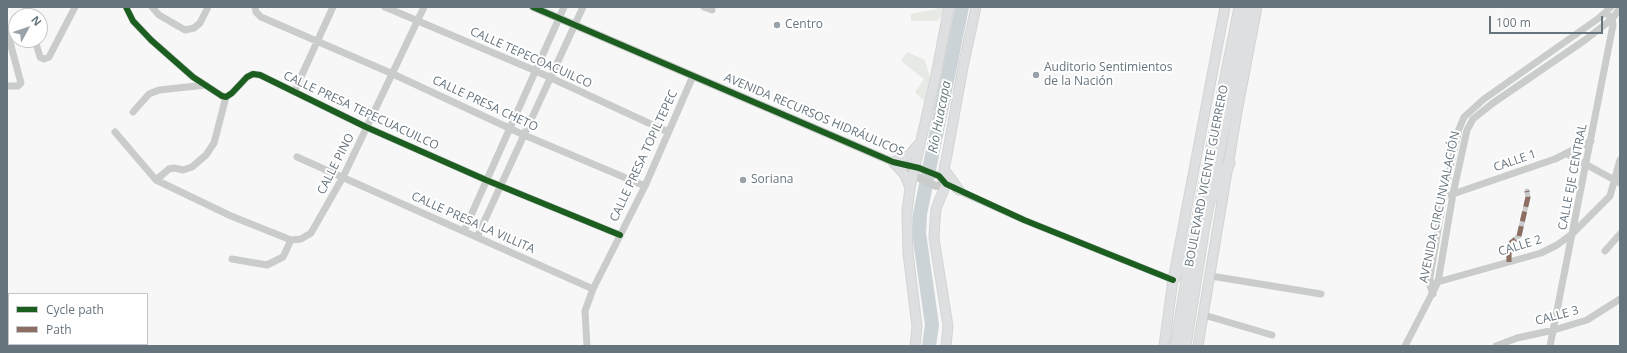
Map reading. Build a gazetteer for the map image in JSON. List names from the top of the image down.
{
  "streets": {
    "highway": ["BOULEVARD VICENTE GUERRERO"],
    "street": [
      "CALLE TEPECOACUILCO",
      "CALLE PRESA CHETO",
      "CALLE PRESA TEPECUACUILCO",
      "AVENIDA RECURSOS HIDRÁULICOS",
      "CALLE PRESA TOPILTEPEC",
      "CALLE 1",
      "CALLE PINO",
      "CALLE EJE CENTRAL",
      "AVENIDA CIRCUNVALACIÓN",
      "CALLE PRESA LA VILLITA",
      "CALLE 2",
      "CALLE 3"
    ]
  },
  "crossings": [
    ["CALLE TEPECOACUILCO", "CALLE PRESA TOPILTEPEC"],
    ["CALLE TEPECOACUILCO", "CALLE PINO"],
    ["CALLE PRESA CHETO", "CALLE PRESA TOPILTEPEC"],
    ["CALLE PRESA CHETO", "CALLE PINO"],
    ["CALLE PRESA TEPECUACUILCO", "CALLE PRESA TOPILTEPEC"],
    ["CALLE PRESA TEPECUACUILCO", "CALLE PINO"],
    ["AVENIDA RECURSOS HIDRÁULICOS", "CALLE PRESA TOPILTEPEC"],
    ["CALLE PRESA TOPILTEPEC", "CALLE PRESA LA VILLITA"],
    ["CALLE 1", "CALLE EJE CENTRAL"],
    ["CALLE 1", "AVENIDA CIRCUNVALACIÓN"],
    ["CALLE PINO", "CALLE PRESA LA VILLITA"],
    ["CALLE EJE CENTRAL", "AVENIDA CIRCUNVALACIÓN"],
    ["CALLE EJE CENTRAL", "CALLE 2"],
    ["CALLE EJE CENTRAL", "CALLE 3"],
    ["AVENIDA CIRCUNVALACIÓN", "CALLE 2"]
  ],
  "water": ["Río Huacapa"],
  "places": ["Centro", "Auditorio Sentimientos de la Nación", "Soriana"],
  "legend": ["Cycle path", "Path"],
  "scale_bar": "100 m",
  "north": "top right"
}
